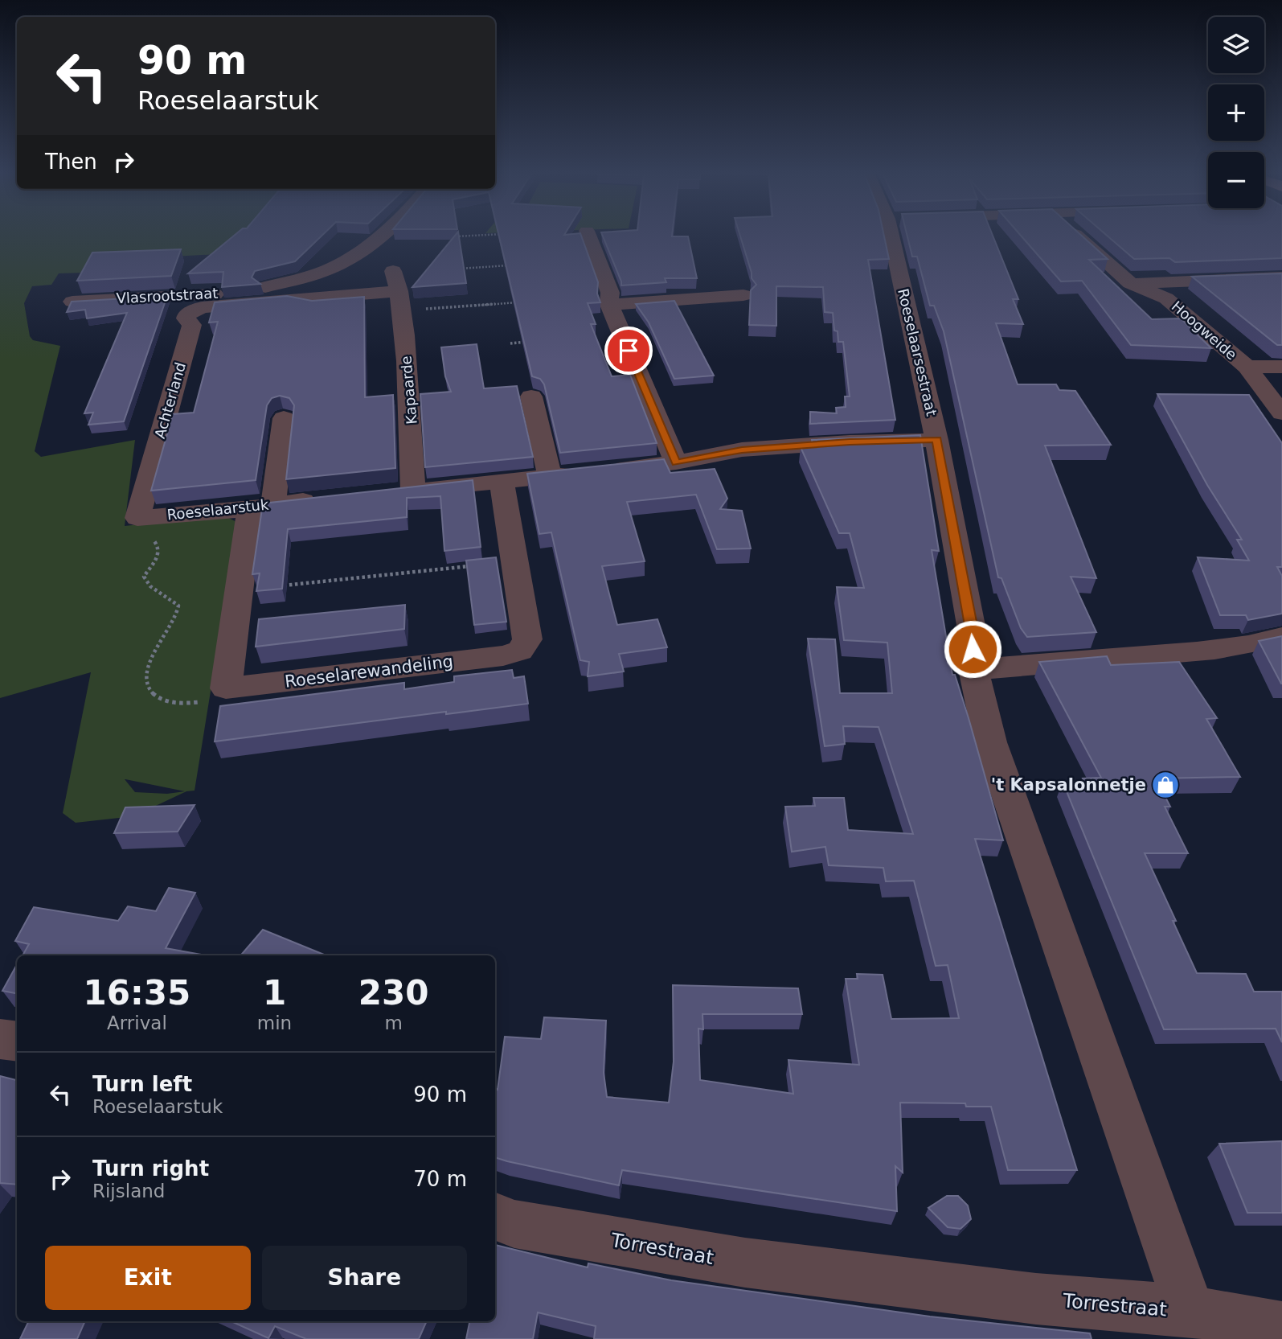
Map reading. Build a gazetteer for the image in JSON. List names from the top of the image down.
{
  "streets": {
    "street": [
      "Vlasrootstraat",
      "Hoogweide",
      "Roeselaarsestraat",
      "Kapaarde",
      "Achterland",
      "Roeselaarstuk",
      "Roeselarewandeling",
      "Torrestraat"
    ]
  },
  "crossings": [
    ["Vlasrootstraat", "Achterland"],
    ["Roeselaarsestraat", "Torrestraat"],
    ["Kapaarde", "Roeselarewandeling"],
    ["Achterland", "Roeselaarstuk"]
  ],
  "places": {
    "shop": ["'t Kapsalonnetje"]
  },
  "page": {
    "map_buttons": ["+", "−"],
    "turn": ["90 m", "Roeselaarstuk"],
    "then": "Then",
    "eta": [
      "16:35",
      "Arrival",
      "1",
      "min",
      "230",
      "m"
    ],
    "list": [
      {
        "name": "Turn left",
        "note": "Roeselaarstuk",
        "value": "90 m"
      },
      {
        "name": "Turn right",
        "note": "Rijsland",
        "value": "70 m"
      }
    ],
    "buttons": ["Exit", "Share"]
  }
}
